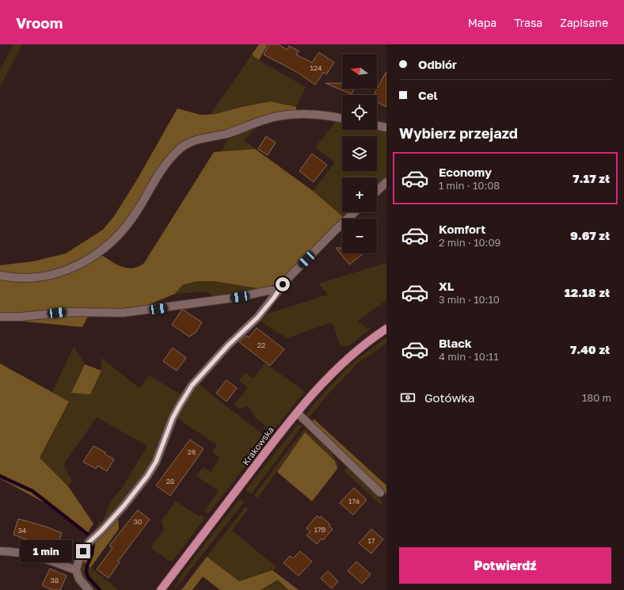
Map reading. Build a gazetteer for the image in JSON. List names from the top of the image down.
{
  "streets": {
    "main road": ["Krakowska"]
  },
  "house_numbers": [
    "124",
    "22",
    "26",
    "28",
    "17a",
    "30",
    "17B",
    "34",
    "17",
    "38"
  ],
  "north": "left",
  "page": {
    "header": "Vroom",
    "nav": ["Mapa", "Trasa", "Zapisane"],
    "banner": ["Odbiór", "Cel"],
    "map_buttons": ["+", "−"],
    "heading": "Wybierz przejazd",
    "list": [
      {
        "name": "Economy",
        "note": "1 min · 10:08",
        "value": "7.17 zł"
      },
      {
        "name": "Komfort",
        "note": "2 min · 10:09",
        "value": "9.67 zł"
      },
      {
        "name": "XL",
        "note": "3 min · 10:10",
        "value": "12.18 zł"
      },
      {
        "name": "Black",
        "note": "4 min · 10:11",
        "value": "7.40 zł"
      }
    ],
    "pay": ["Gotówka", "180 m"],
    "bubble": "1 min",
    "buttons": "Potwierdź"
  }
}
